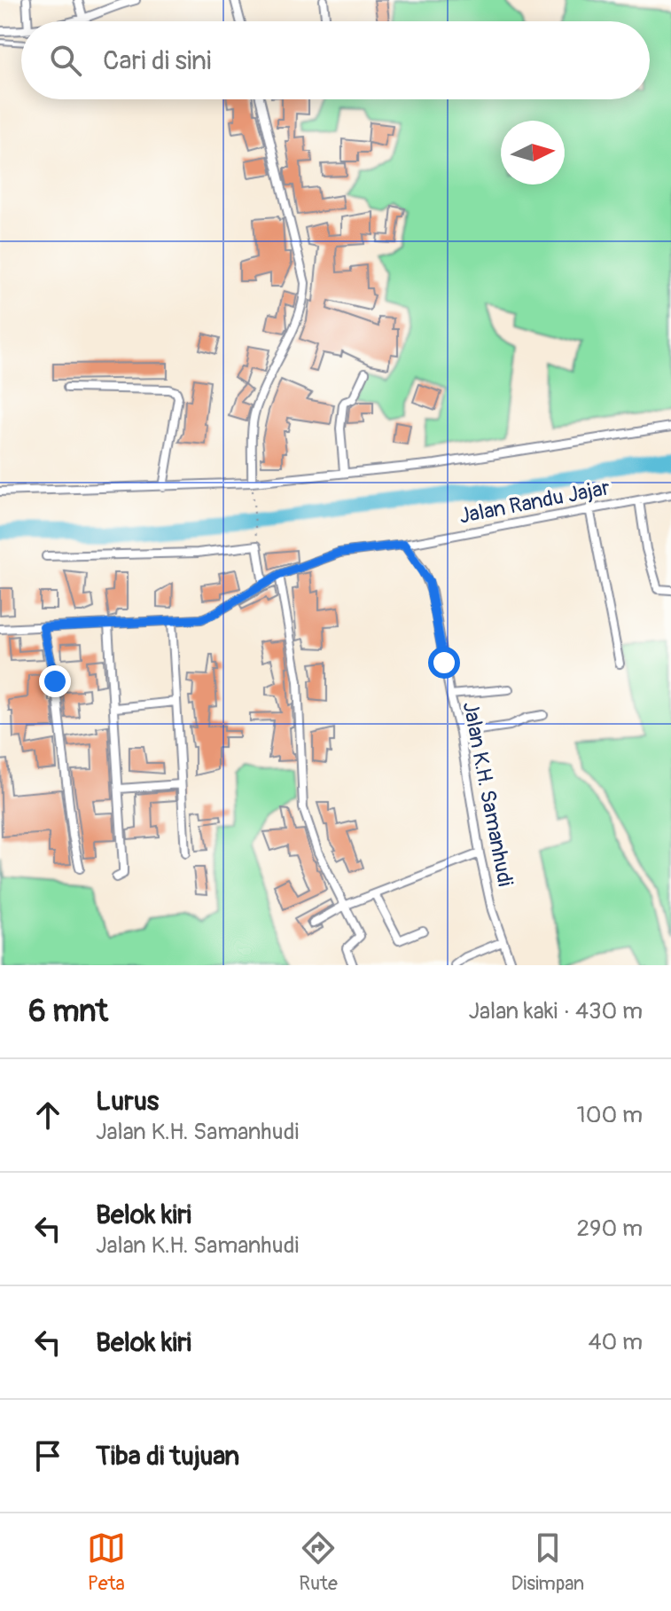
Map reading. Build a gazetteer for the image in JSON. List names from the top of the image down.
{
  "streets": {
    "street": ["Jalan Randu Jajar", "Jalan K.H. Samanhudi"]
  },
  "crossings": [
    ["Jalan Randu Jajar", "Jalan K.H. Samanhudi"]
  ],
  "north": "right",
  "page": {
    "search": "Cari di sini",
    "heading": ["6 mnt", "Jalan kaki · 430 m"],
    "list": [
      ["Lurus", "Jalan K.H. Samanhudi", "100 m"],
      ["Belok kiri", "Jalan K.H. Samanhudi", "290 m"],
      ["Belok kiri", "40 m"],
      "Tiba di tujuan"
    ],
    "nav": ["Peta", "Rute", "Disimpan"]
  }
}
